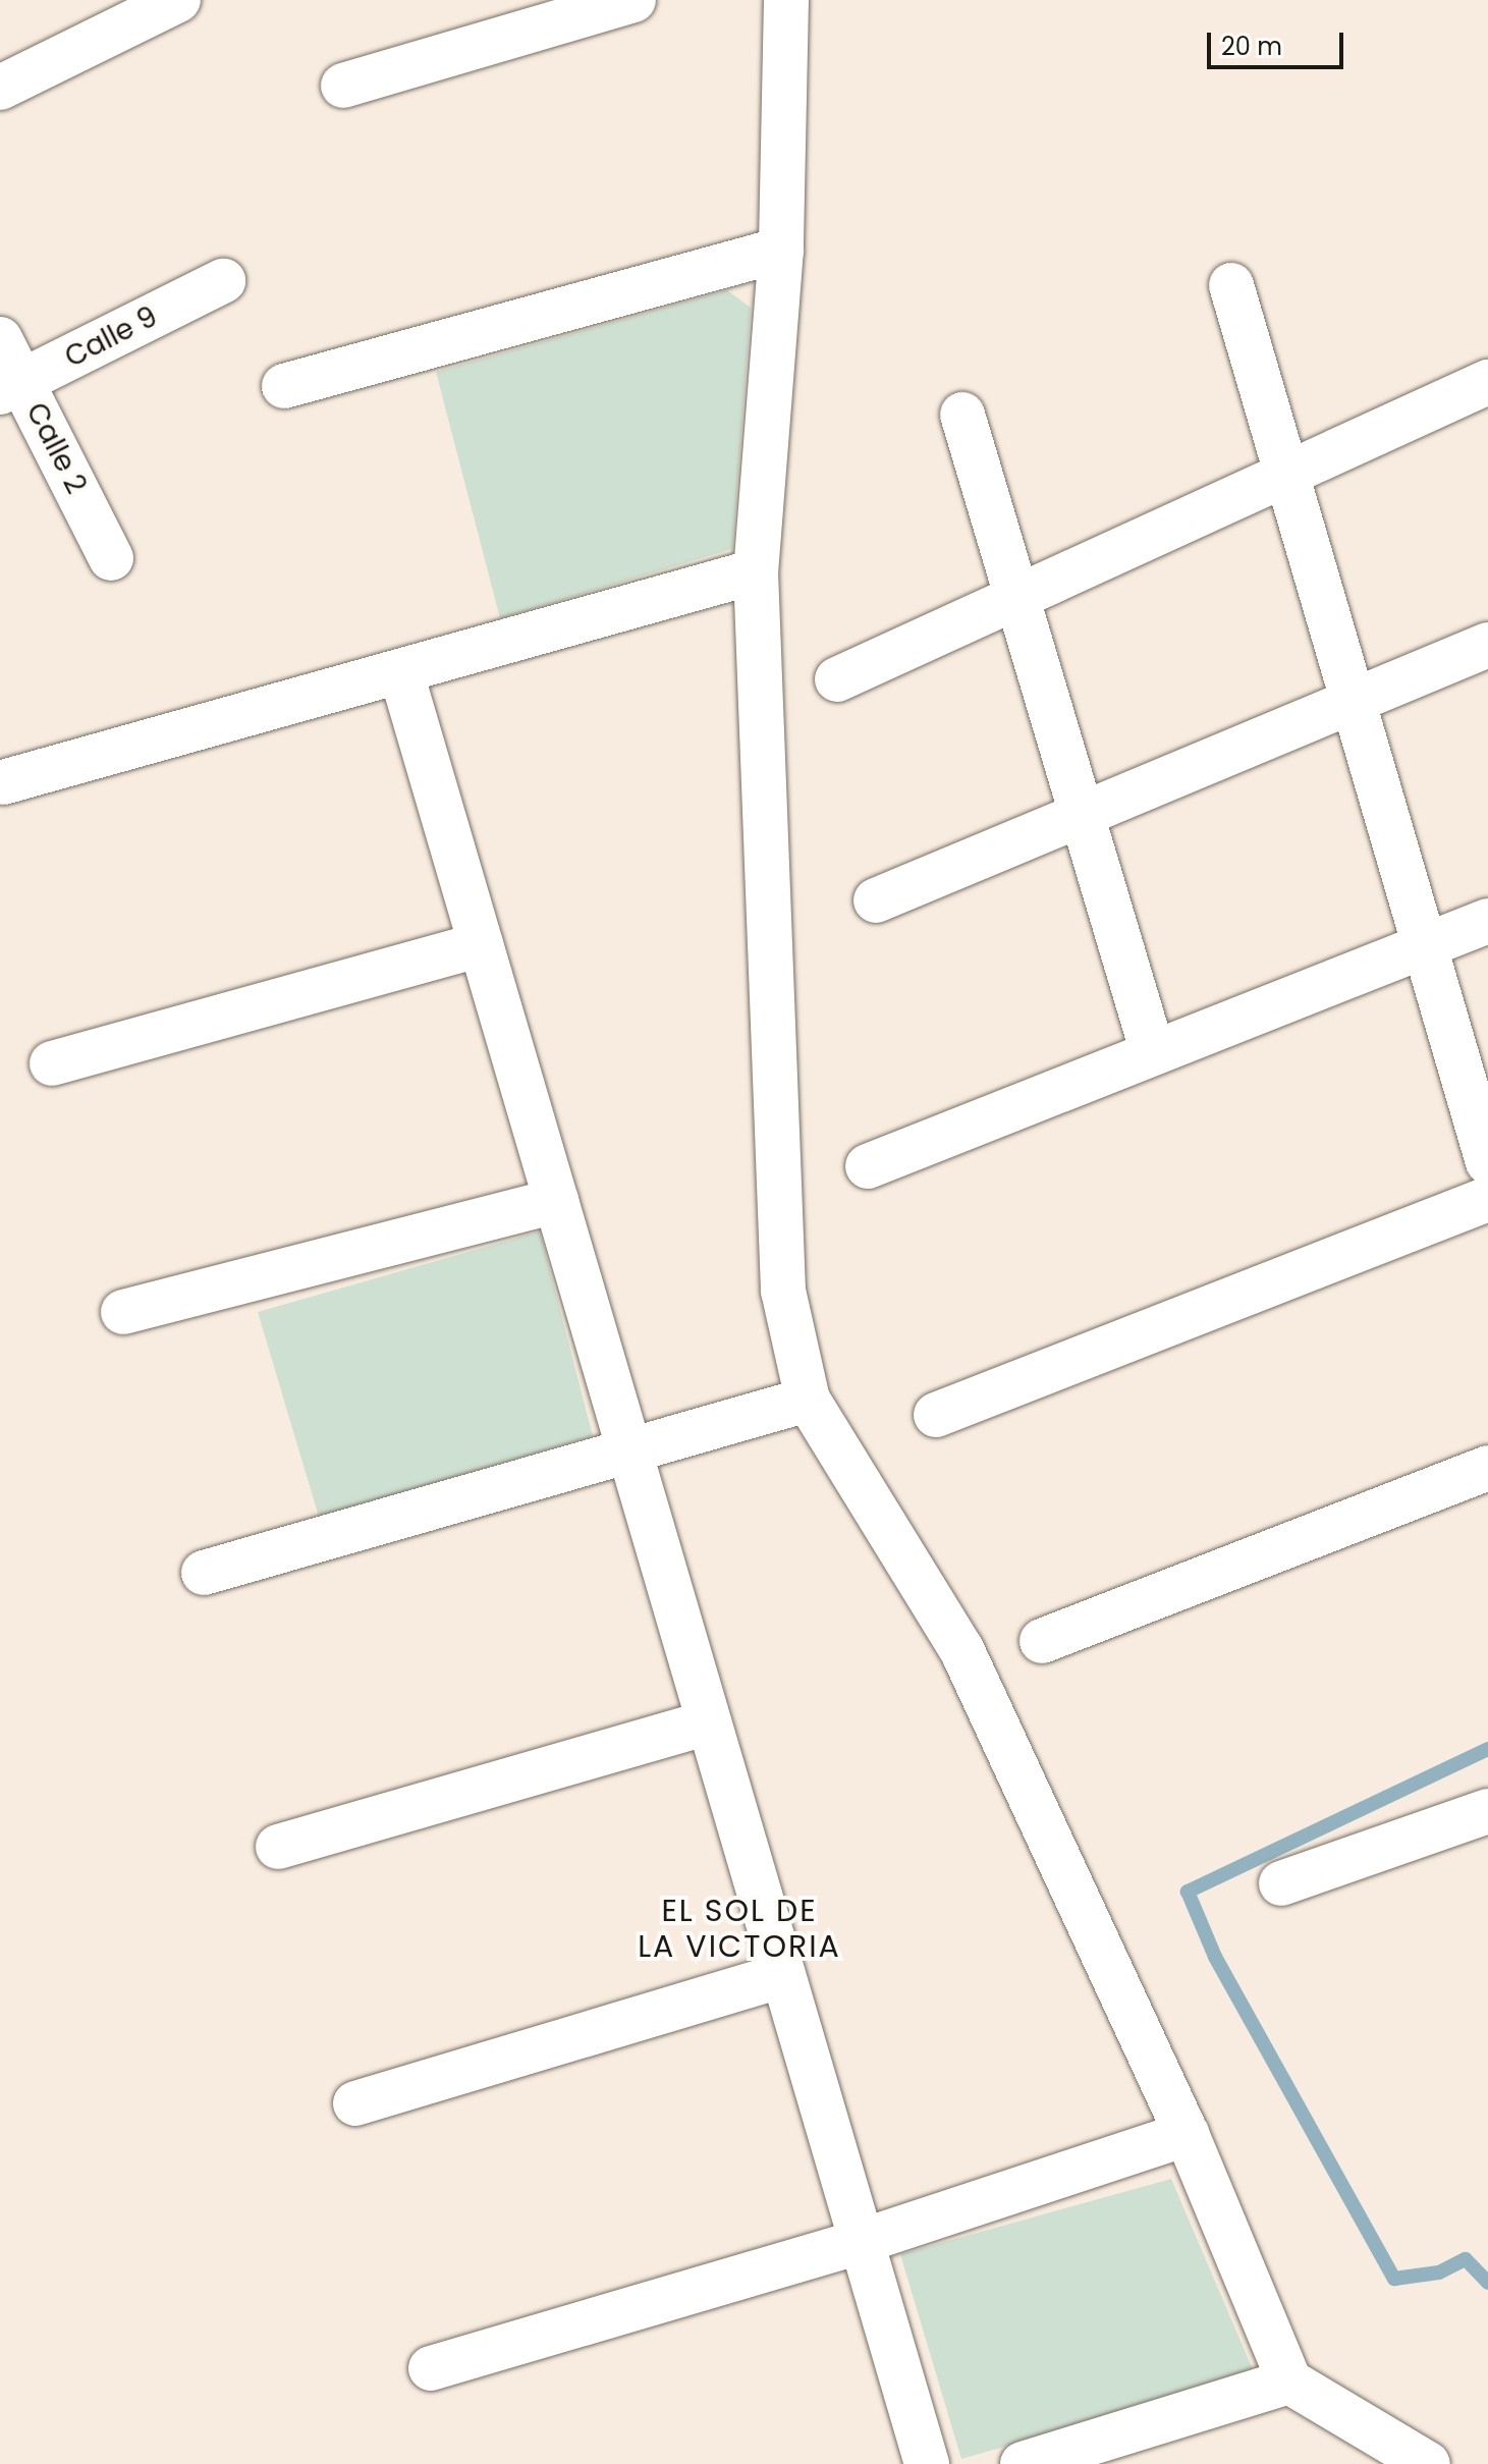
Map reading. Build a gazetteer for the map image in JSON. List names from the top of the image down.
{
  "streets": {
    "street": ["Calle 9", "Calle 2"]
  },
  "crossings": [
    ["Calle 9", "Calle 2"]
  ],
  "districts": ["EL SOL DE LA VICTORIA"],
  "scale_bar": "20 m"
}
